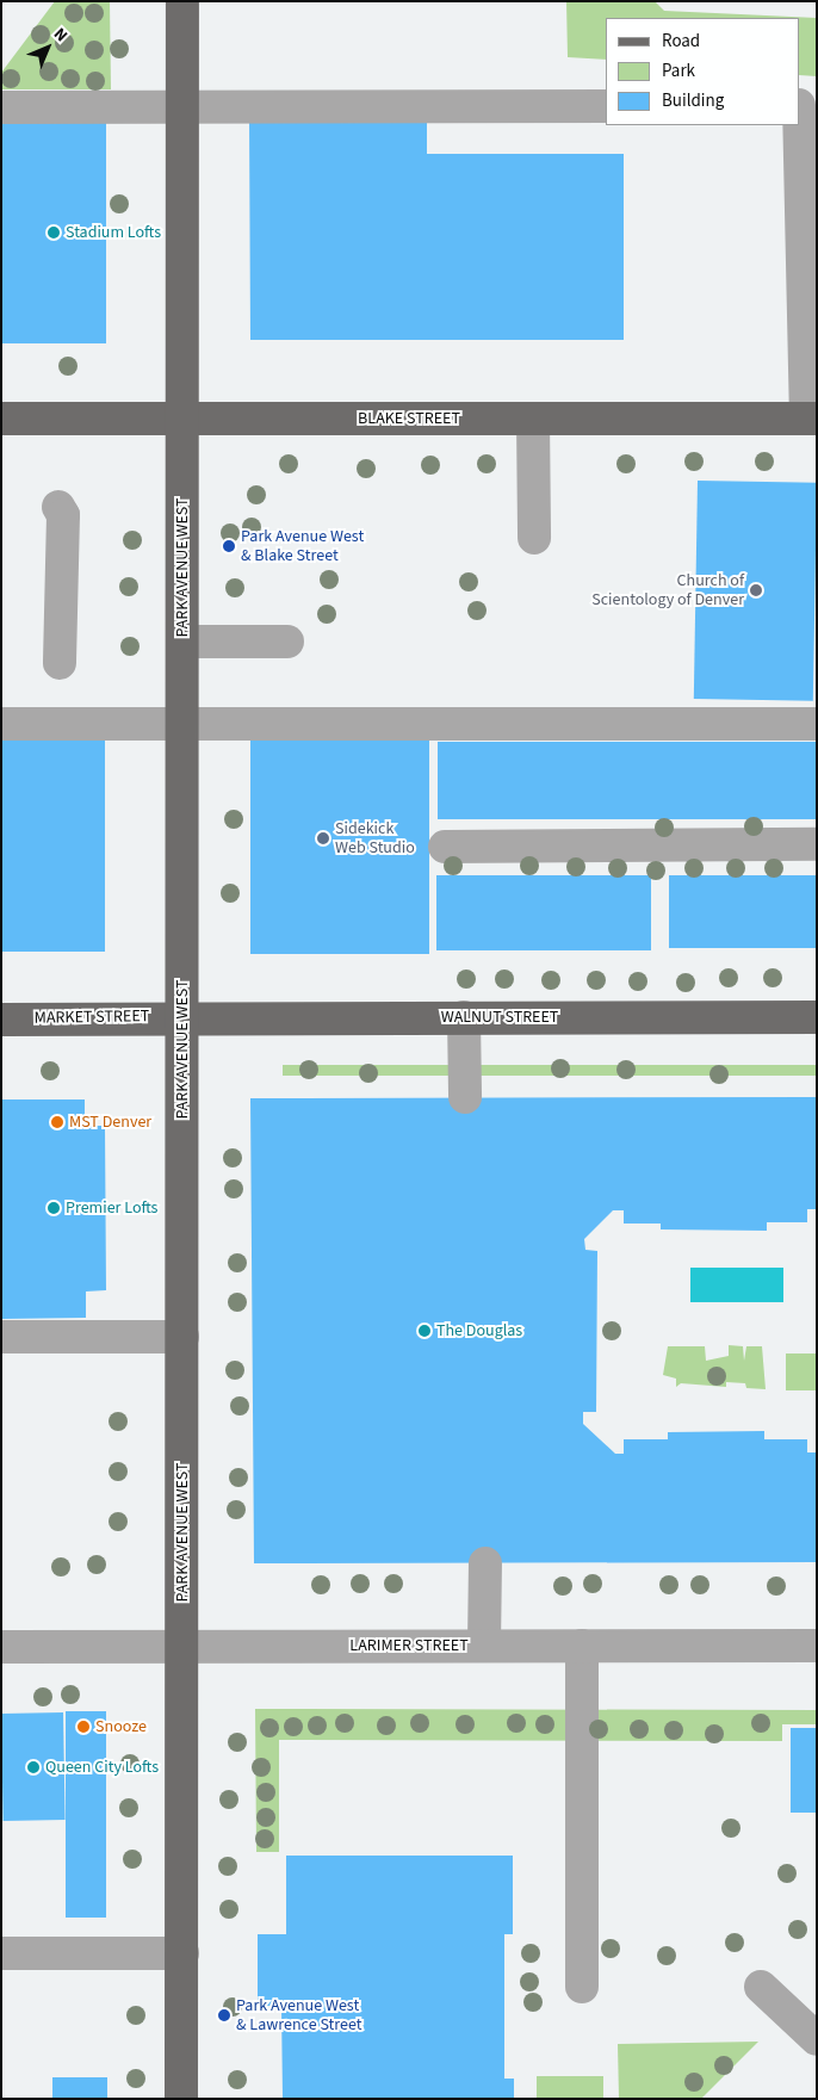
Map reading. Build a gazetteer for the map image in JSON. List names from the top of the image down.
{
  "streets": {
    "main road": [
      "BLAKE STREET",
      "PARK AVENUE WEST",
      "MARKET STREET",
      "WALNUT STREET"
    ],
    "street": ["LARIMER STREET"]
  },
  "crossings": [
    ["BLAKE STREET", "PARK AVENUE WEST"],
    ["PARK AVENUE WEST", "MARKET STREET"],
    ["PARK AVENUE WEST", "WALNUT STREET"],
    ["PARK AVENUE WEST", "LARIMER STREET"],
    ["MARKET STREET", "WALNUT STREET"]
  ],
  "places": [
    "Stadium Lofts",
    "Park Avenue West & Blake Street",
    "Church of Scientology of Denver",
    "Sidekick Web Studio",
    "MST Denver",
    "Premier Lofts",
    "The Douglas",
    "Snooze",
    "Queen City Lofts",
    "Park Avenue West & Lawrence Street"
  ],
  "legend": ["Road", "Park", "Building"],
  "north": "top right"
}
